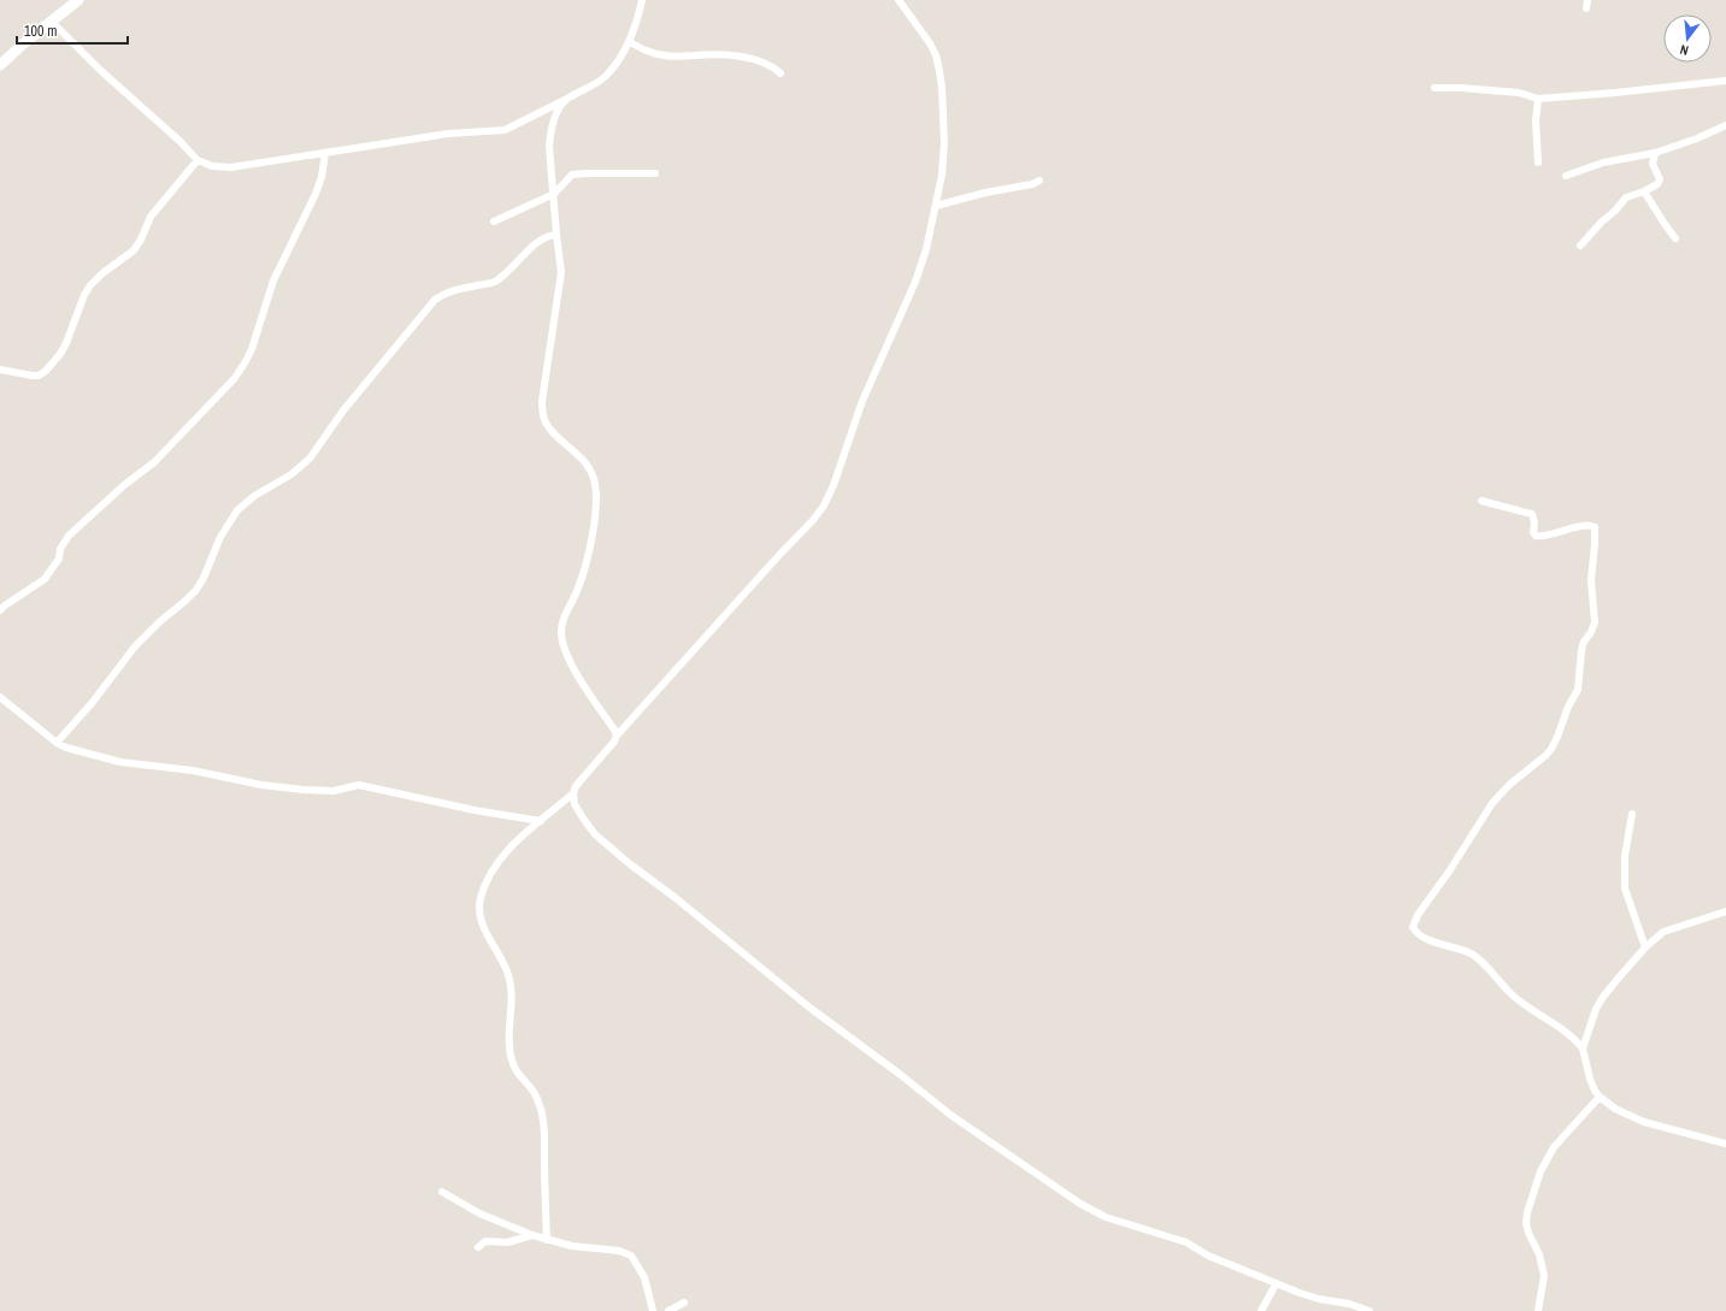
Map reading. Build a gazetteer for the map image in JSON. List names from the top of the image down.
{
  "scale_bar": "100 m",
  "north": "bottom"
}
